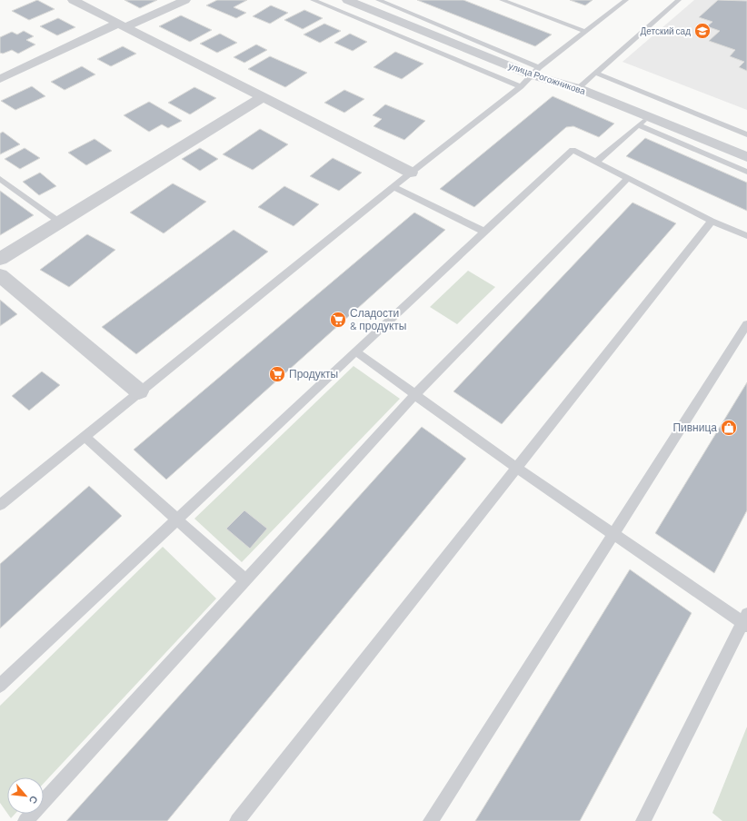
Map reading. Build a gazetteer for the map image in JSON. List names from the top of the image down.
{
  "streets": {
    "street": ["улица Рогожникова"]
  },
  "places": {
    "school or university": ["Детский сад"],
    "supermarket": ["Сладости & продукты", "Продукты"],
    "shop": ["Пивница"]
  },
  "north": "bottom right"
}
